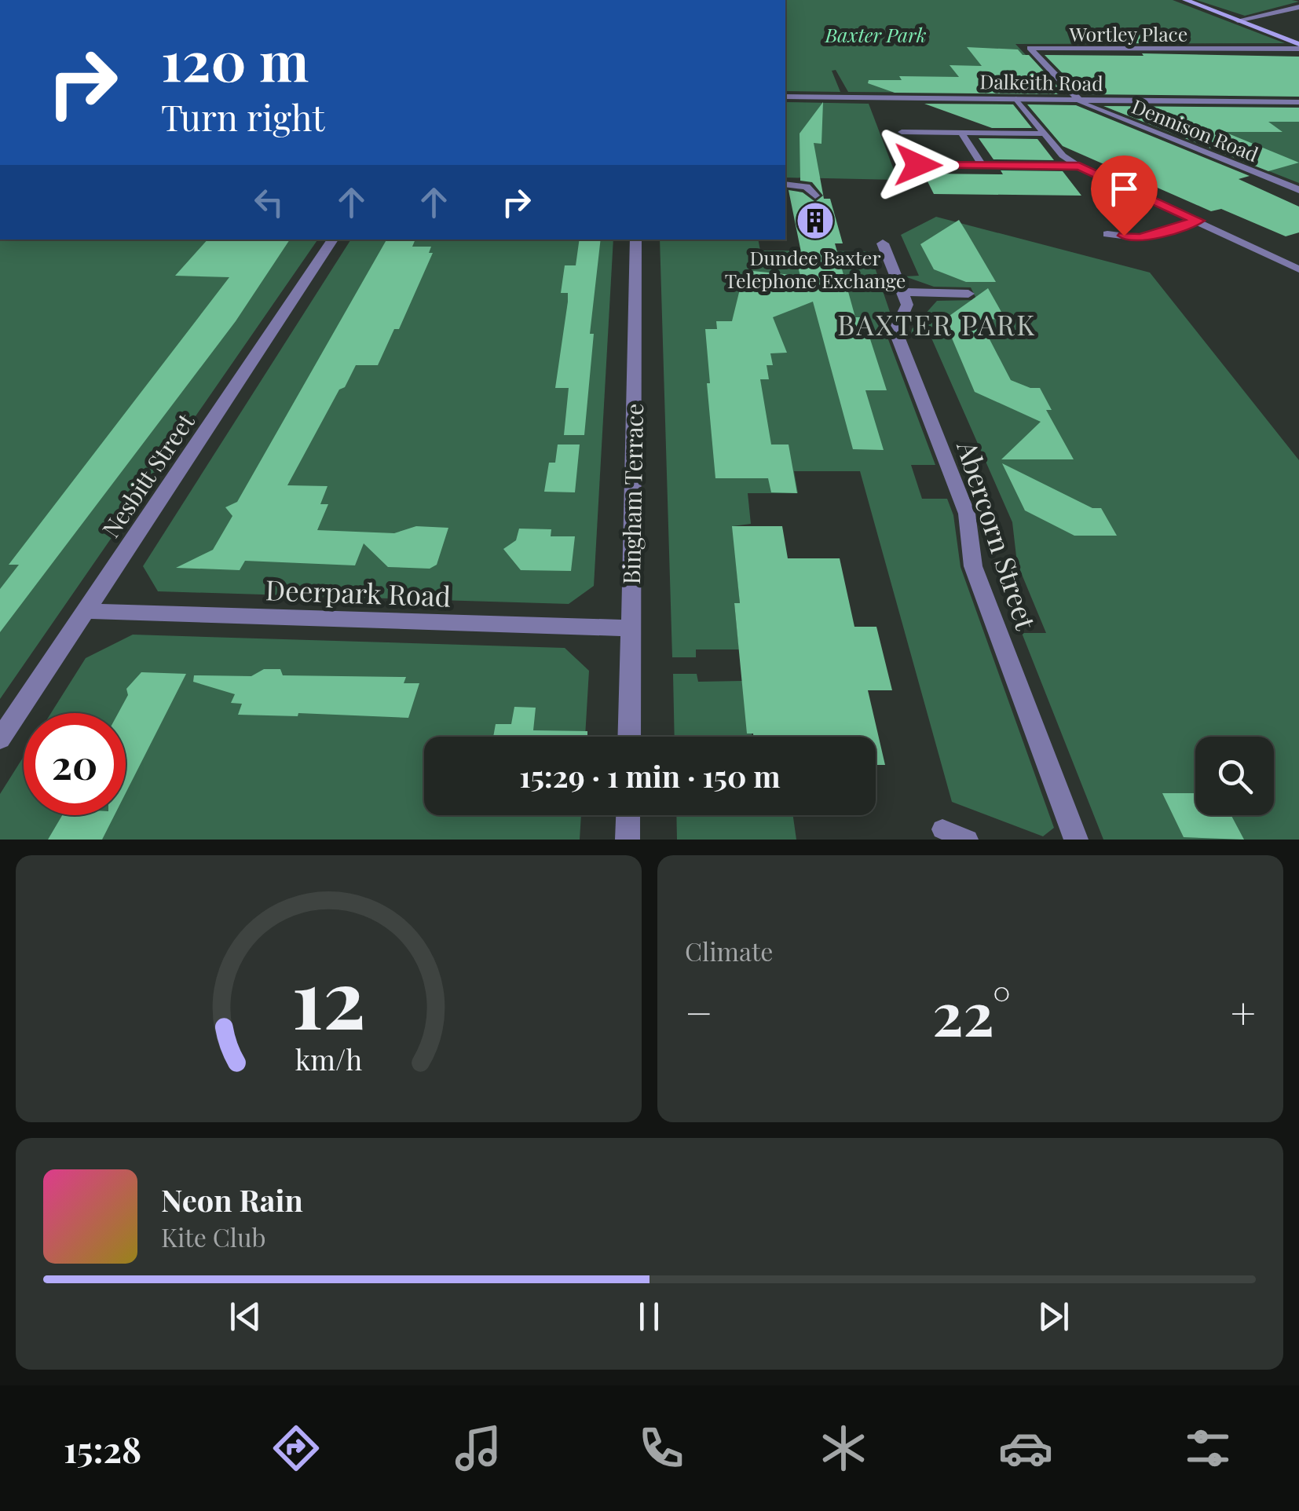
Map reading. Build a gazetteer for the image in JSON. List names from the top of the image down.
{
  "streets": {
    "street": [
      "Wortley Place",
      "Dalkeith Road",
      "Dennison Road",
      "Nesbitt Street",
      "Bingham Terrace",
      "Abercorn Street",
      "Deerpark Road"
    ]
  },
  "crossings": [
    ["Wortley Place", "Dalkeith Road"],
    ["Wortley Place", "Dennison Road"],
    ["Dalkeith Road", "Dennison Road"],
    ["Nesbitt Street", "Deerpark Road"],
    ["Bingham Terrace", "Deerpark Road"]
  ],
  "districts": ["BAXTER PARK"],
  "parks": ["Baxter Park"],
  "places": {
    "building": ["Dundee Baxter Telephone Exchange"]
  },
  "page": {
    "turn": ["120 m", "Turn right"],
    "limit": "20",
    "trip": "15:29 · 1 min · 150 m",
    "tile": "Climate",
    "heat": ["−", "22°", "+"],
    "song": ["Neon Rain", "Kite Club"],
    "tabs": "15:28",
    "gauge": ["12", "km/h"]
  }
}
